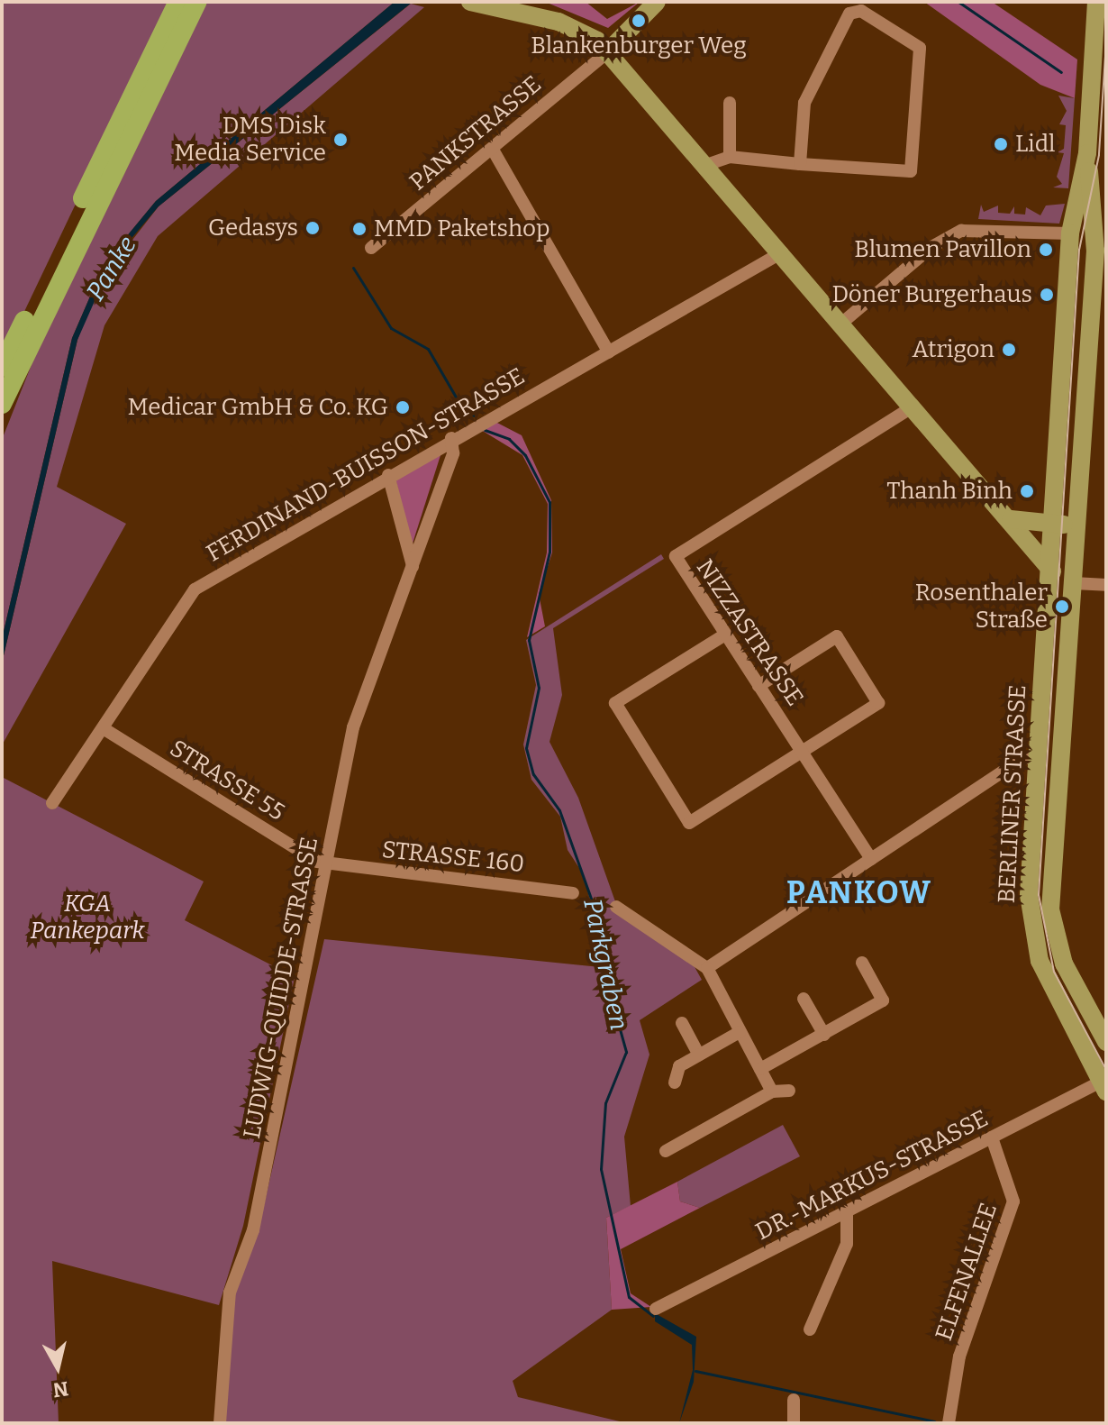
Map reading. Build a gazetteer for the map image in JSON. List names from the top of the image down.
{
  "streets": {
    "main road": ["BERLINER STRASSE"],
    "street": [
      "PANKSTRASSE",
      "FERDINAND-BUISSON-STRASSE",
      "NIZZASTRASSE",
      "STRASSE 55",
      "STRASSE 160",
      "LUDWIG-QUIDDE-STRASSE",
      "DR.-MARKUS-STRASSE",
      "ELFENALLEE"
    ]
  },
  "crossings": [
    ["FERDINAND-BUISSON-STRASSE", "STRASSE 55"],
    ["FERDINAND-BUISSON-STRASSE", "LUDWIG-QUIDDE-STRASSE"],
    ["STRASSE 55", "STRASSE 160"],
    ["STRASSE 55", "LUDWIG-QUIDDE-STRASSE"],
    ["BERLINER STRASSE", "DR.-MARKUS-STRASSE"],
    ["STRASSE 160", "LUDWIG-QUIDDE-STRASSE"],
    ["DR.-MARKUS-STRASSE", "ELFENALLEE"]
  ],
  "districts": ["PANKOW"],
  "water": ["Panke", "Parkgraben"],
  "parks": ["KGA Pankepark"],
  "places": [
    "Blankenburger Weg",
    "DMS Disk Media Service",
    "Lidl",
    "Gedasys",
    "MMD Paketshop",
    "Blumen Pavillon",
    "Döner Burgerhaus",
    "Atrigon",
    "Medicar GmbH & Co. KG",
    "Thanh Binh",
    "Rosenthaler Straße"
  ],
  "north": "bottom"
}
